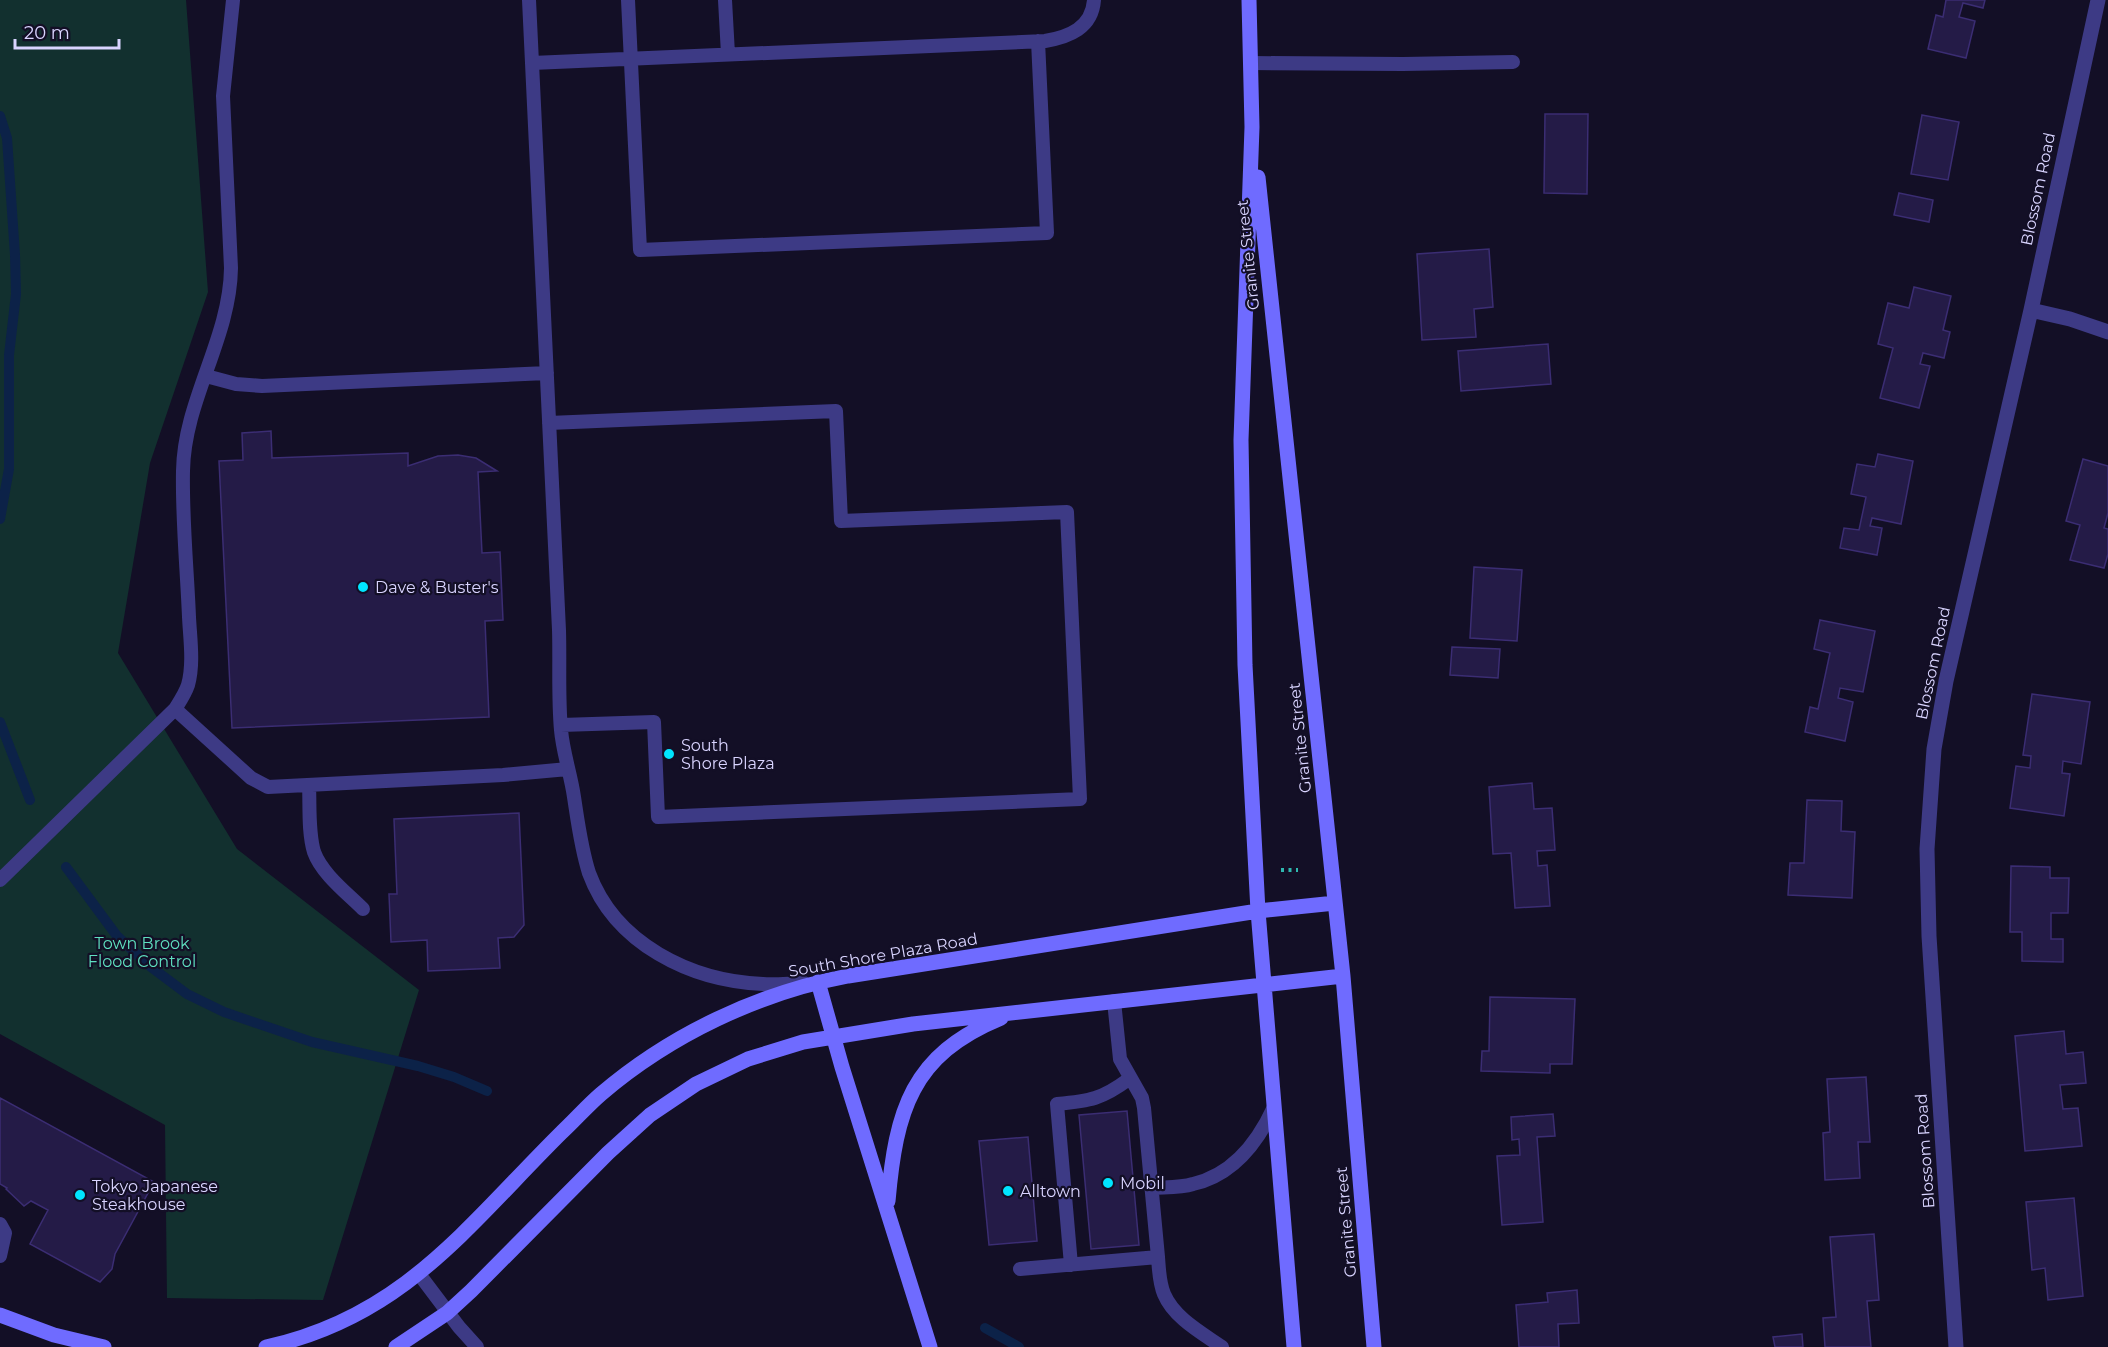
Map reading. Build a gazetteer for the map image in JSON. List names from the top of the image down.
{
  "streets": {
    "street": ["Blossom Road", "Granite Street", "South Shore Plaza Road"]
  },
  "crossings": [
    ["Granite Street", "South Shore Plaza Road"]
  ],
  "parks": ["Town Brook Flood Control"],
  "places": [
    "Dave & Buster's",
    "South Shore Plaza",
    "Mobil",
    "Alltown",
    "Tokyo Japanese Steakhouse"
  ],
  "scale_bar": "20 m"
}
